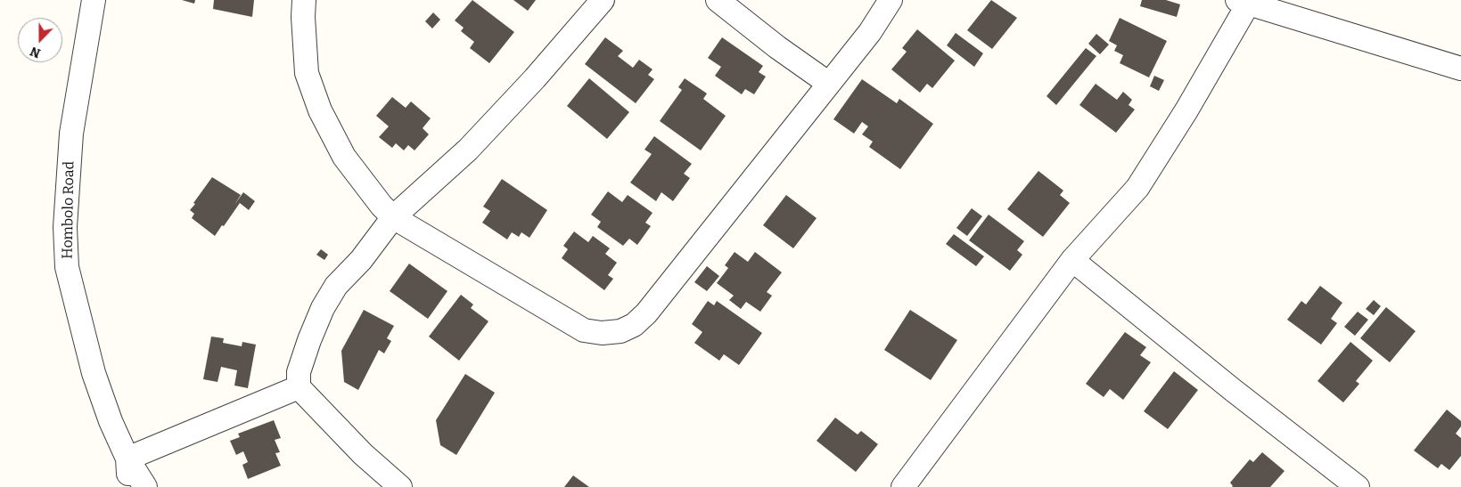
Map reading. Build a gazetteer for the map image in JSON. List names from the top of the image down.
{
  "streets": {
    "street": ["Hombolo Road"]
  },
  "north": "bottom"
}
